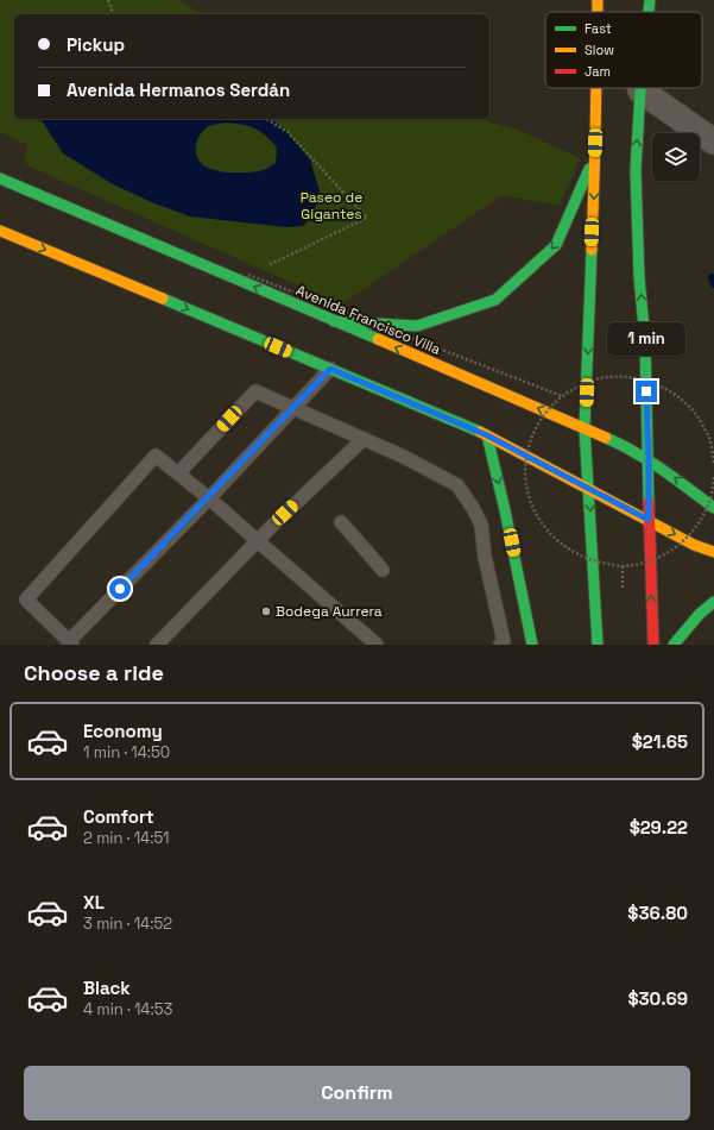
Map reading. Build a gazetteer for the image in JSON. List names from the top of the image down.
{
  "streets": {
    "main road": ["Avenida Francisco Villa"]
  },
  "parks": ["Paseo de Gigantes"],
  "places": ["Bodega Aurrera"],
  "legend": ["Fast", "Slow", "Jam"],
  "page": {
    "banner": ["Pickup", "Avenida Hermanos Serdán"],
    "bubble": "1 min",
    "heading": "Choose a ride",
    "list": [
      {
        "name": "Economy",
        "note": "1 min · 14:50",
        "value": "$21.65"
      },
      {
        "name": "Comfort",
        "note": "2 min · 14:51",
        "value": "$29.22"
      },
      {
        "name": "XL",
        "note": "3 min · 14:52",
        "value": "$36.80"
      },
      {
        "name": "Black",
        "note": "4 min · 14:53",
        "value": "$30.69"
      }
    ],
    "buttons": "Confirm"
  }
}
